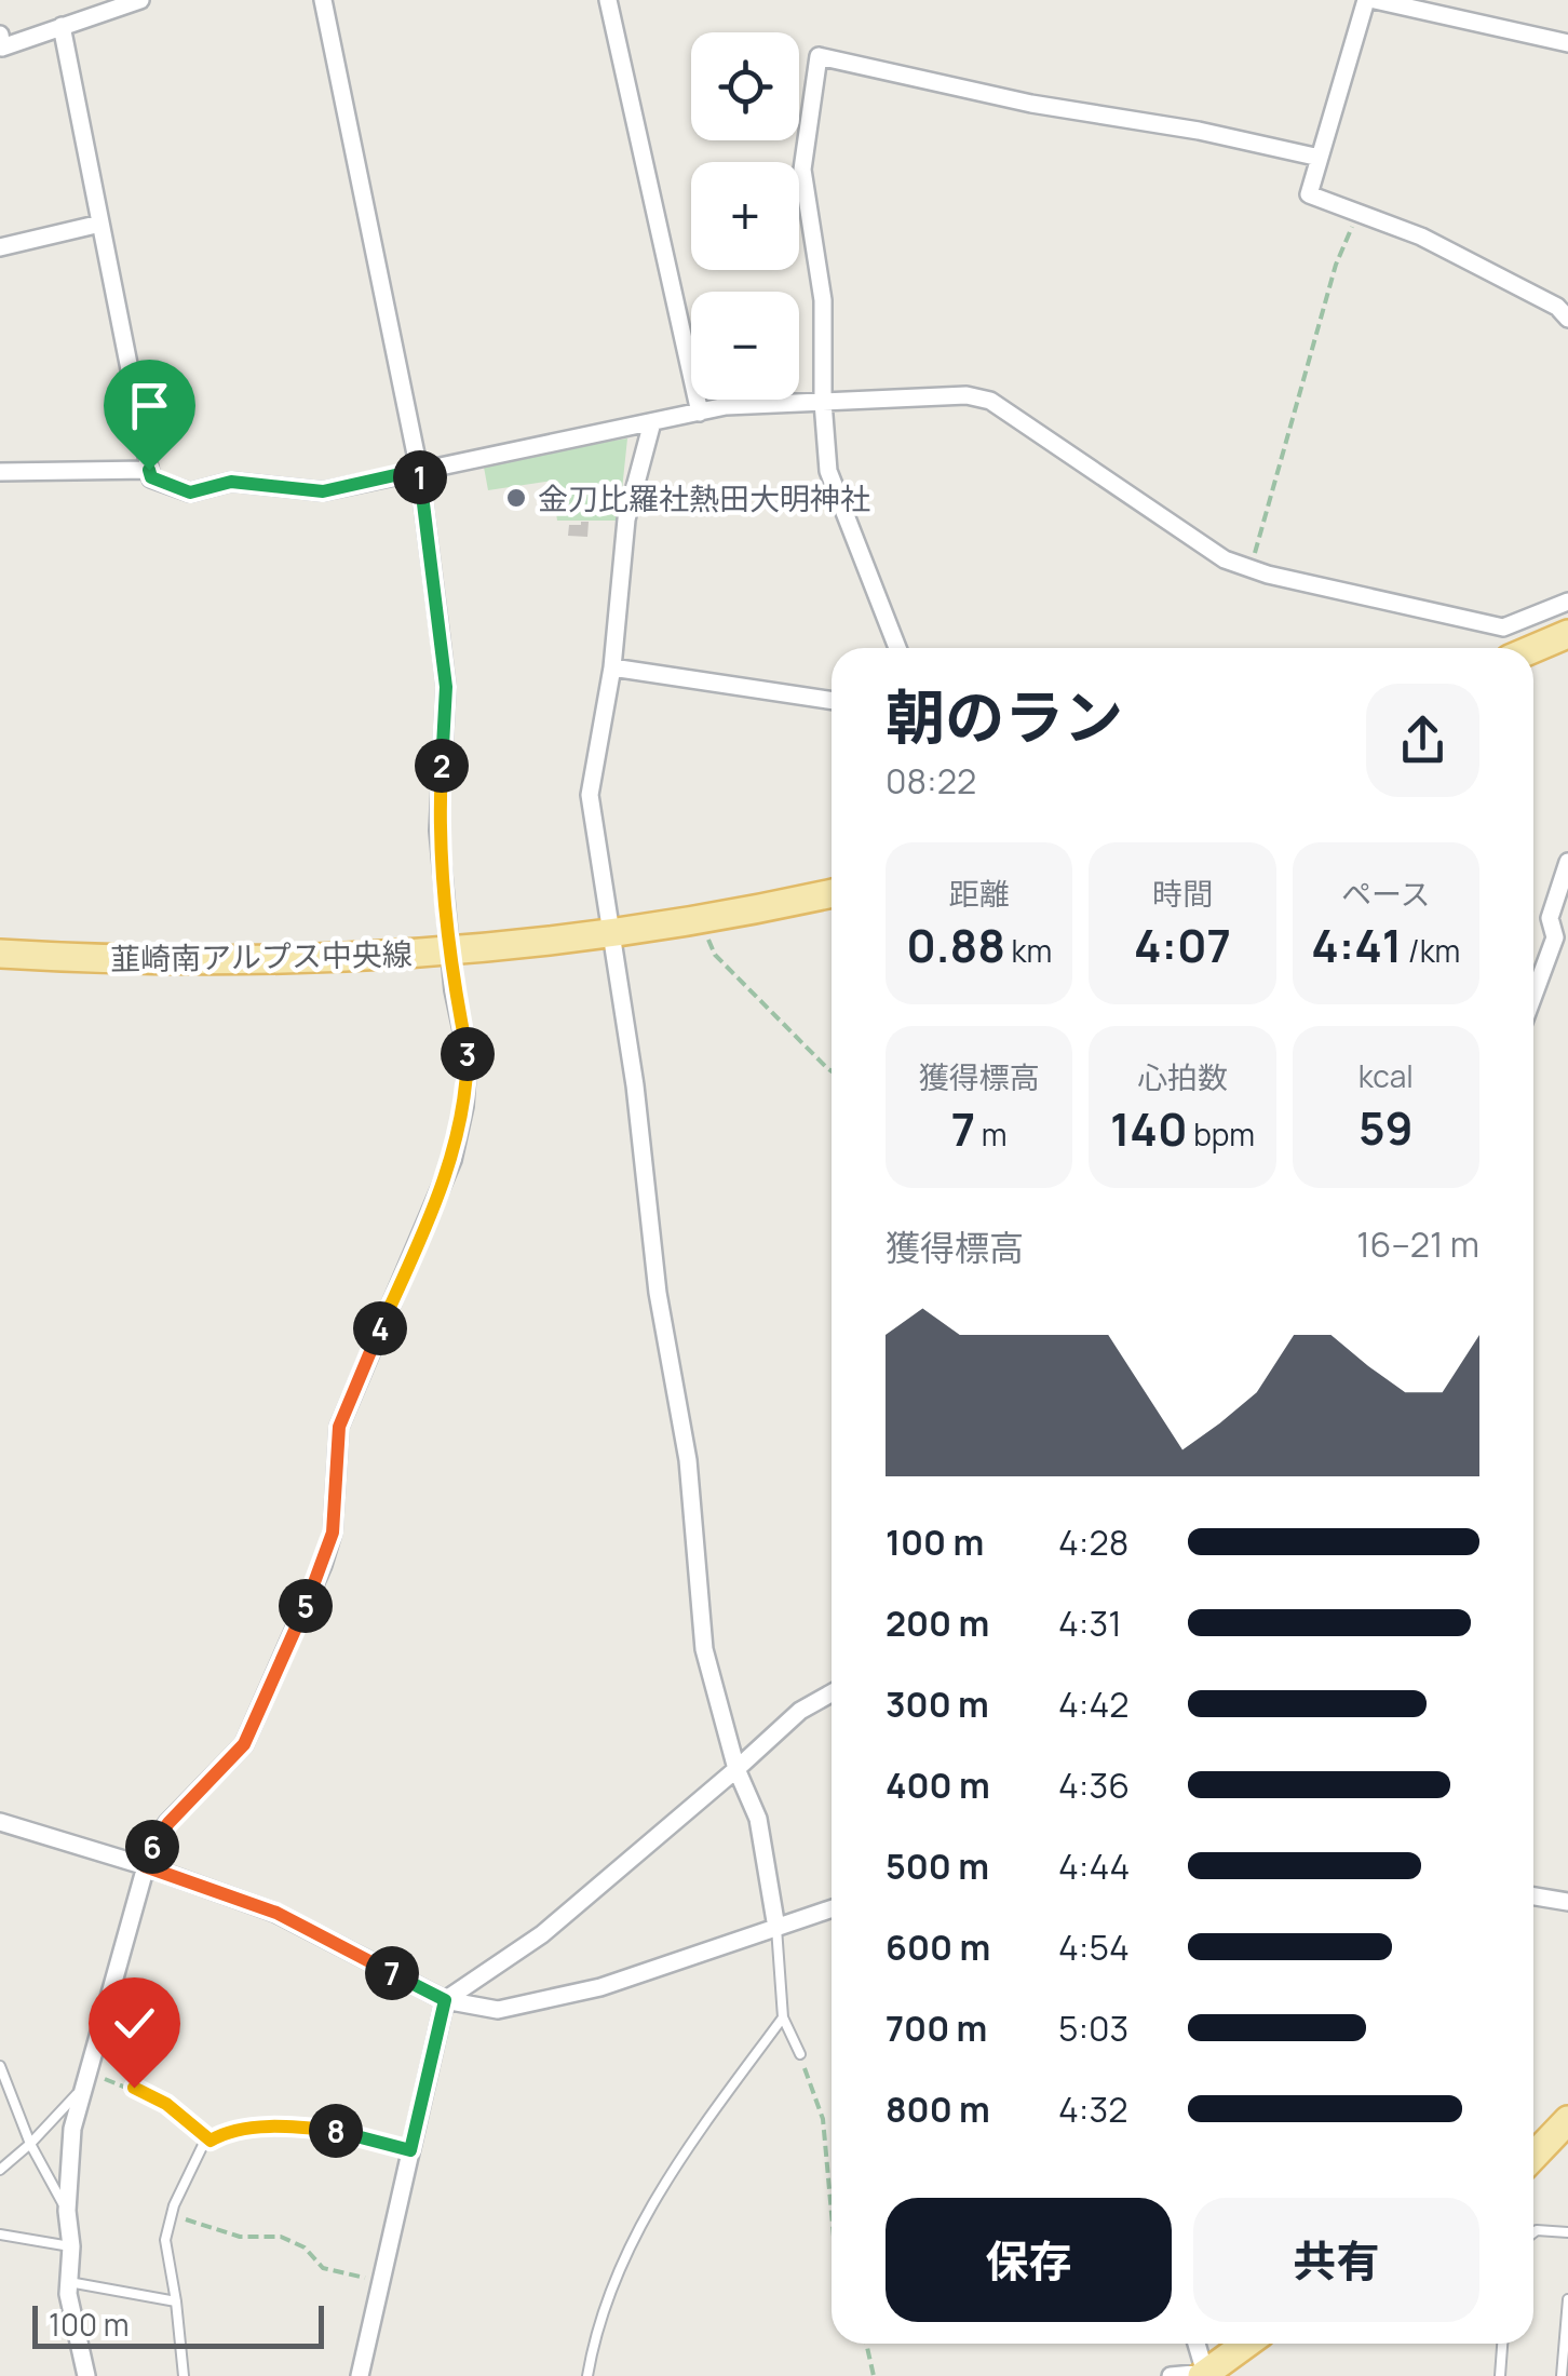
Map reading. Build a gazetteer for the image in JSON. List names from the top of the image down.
{
  "streets": {
    "main road": ["韮崎南アルプス中央線"]
  },
  "places": ["金刀比羅社熱田大明神社"],
  "scale_bar": "100 m",
  "page": {
    "map_buttons": ["+", "−"],
    "pins": [
      "1",
      "2",
      "3",
      "4",
      "5",
      "6",
      "7",
      "8"
    ],
    "heading": ["朝のラン", "08:22"],
    "stats": [
      ["距離", "0.88 km"],
      ["時間", "4:07"],
      ["ペース", "4:41 /km"],
      ["獲得標高", "7 m"],
      ["心拍数", "140 bpm"],
      ["kcal", "59"]
    ],
    "chart": ["獲得標高", "16–21 m"],
    "list": [
      {
        "name": "100 m",
        "note": "4:28"
      },
      {
        "name": "200 m",
        "note": "4:31"
      },
      {
        "name": "300 m",
        "note": "4:42"
      },
      {
        "name": "400 m",
        "note": "4:36"
      },
      {
        "name": "500 m",
        "note": "4:44"
      },
      {
        "name": "600 m",
        "note": "4:54"
      },
      {
        "name": "700 m",
        "note": "5:03"
      },
      {
        "name": "800 m",
        "note": "4:32"
      }
    ],
    "buttons": ["保存", "共有"],
    "scale": "100 m"
  }
}
